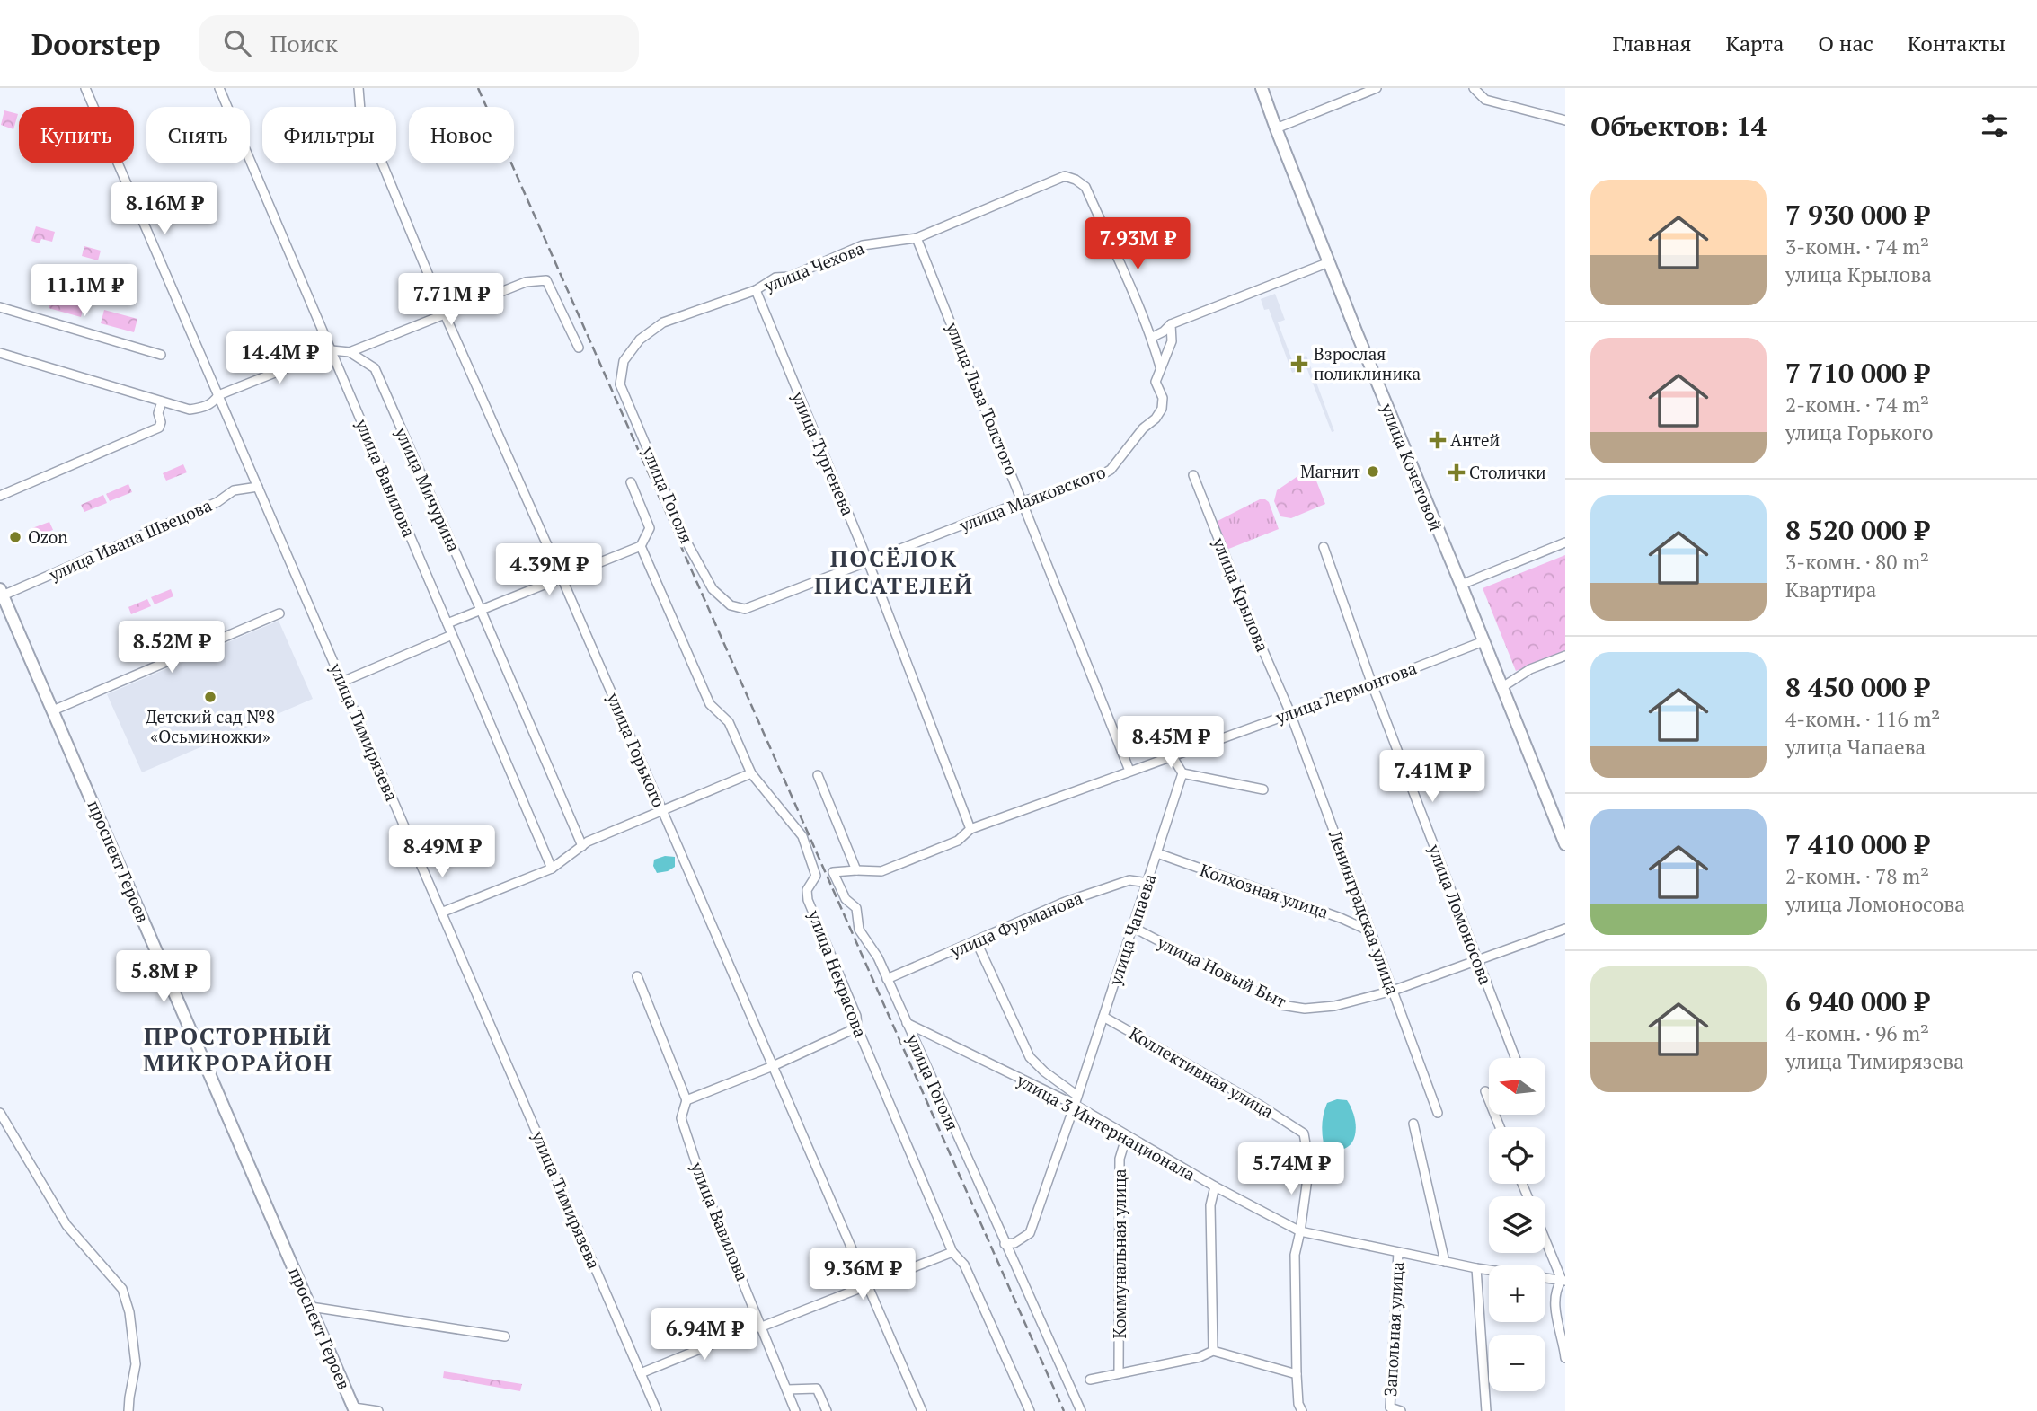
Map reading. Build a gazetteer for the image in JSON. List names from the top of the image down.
{
  "streets": {
    "street": [
      "улица Чехова",
      "улица Льва Толстого",
      "улица Тургенева",
      "улица Кочетовой",
      "улица Вавилова",
      "улица Мичурина",
      "улица Гоголя",
      "улица Маяковского",
      "улица Ивана Швецова",
      "улица Крылова",
      "улица Лермонтова",
      "улица Тимирязева",
      "улица Горького",
      "проспект Героев",
      "Колхозная улица",
      "Ленинградская улица",
      "улица Ломоносова",
      "улица Фурманова",
      "улица Чапаева",
      "улица Новый Быт",
      "улица Некрасова",
      "Коллективная улица",
      "улица 3 Интернационала",
      "Коммунальная улица",
      "Запольная улица"
    ]
  },
  "crossings": [
    ["улица Чехова", "улица Льва Толстого"],
    ["улица Чехова", "улица Тургенева"],
    ["улица Чехова", "улица Гоголя"],
    ["улица Льва Толстого", "улица Маяковского"],
    ["улица Льва Толстого", "улица Лермонтова"],
    ["улица Тургенева", "улица Маяковского"],
    ["улица Тургенева", "улица Лермонтова"],
    ["улица Кочетовой", "улица Лермонтова"],
    ["улица Гоголя", "улица Маяковского"],
    ["улица Гоголя", "улица Лермонтова"],
    ["улица Гоголя", "улица Фурманова"],
    ["улица Гоголя", "улица Чапаева"],
    ["улица Гоголя", "улица 3 Интернационала"],
    ["улица Ивана Швецова", "улица Тимирязева"],
    ["улица Ивана Швецова", "проспект Героев"],
    ["улица Крылова", "улица Лермонтова"],
    ["улица Крылова", "Ленинградская улица"],
    ["улица Лермонтова", "Ленинградская улица"],
    ["улица Лермонтова", "улица Ломоносова"],
    ["Колхозная улица", "Ленинградская улица"],
    ["Колхозная улица", "улица Чапаева"],
    ["Ленинградская улица", "улица Новый Быт"],
    ["улица Ломоносова", "улица Новый Быт"],
    ["улица Фурманова", "улица Чапаева"],
    ["улица Чапаева", "улица Новый Быт"],
    ["улица Чапаева", "Коллективная улица"],
    ["улица Чапаева", "улица 3 Интернационала"],
    ["Коллективная улица", "улица 3 Интернационала"],
    ["улица 3 Интернационала", "Коммунальная улица"],
    ["улица 3 Интернационала", "Запольная улица"]
  ],
  "districts": ["ПОСЁЛОК ПИСАТЕЛЕЙ", "ПРОСТОРНЫЙ МИКРОРАЙОН"],
  "places": {
    "health": ["Взрослая поликлиника", "Антей", "Столички"],
    "other": ["Магнит", "Ozon", "Детский сад №8 «Осьминожки»"]
  },
  "north": "left",
  "page": {
    "header": "Doorstep",
    "search": "Поиск",
    "nav": [
      "Главная",
      "Карта",
      "О нас",
      "Контакты"
    ],
    "heading": "Объектов: 14",
    "chip": [
      "Купить",
      "Снять",
      "Фильтры",
      "Новое"
    ],
    "list": [
      {
        "name": "7 930 000 ₽",
        "note": "3-комн. · 74 m² · улица Крылова"
      },
      {
        "name": "7 710 000 ₽",
        "note": "2-комн. · 74 m² · улица Горького"
      },
      {
        "name": "8 520 000 ₽",
        "note": "3-комн. · 80 m² · Квартира"
      },
      {
        "name": "8 450 000 ₽",
        "note": "4-комн. · 116 m² · улица Чапаева"
      },
      {
        "name": "7 410 000 ₽",
        "note": "2-комн. · 78 m² · улица Ломоносова"
      },
      {
        "name": "6 940 000 ₽",
        "note": "4-комн. · 96 m² · улица Тимирязева"
      }
    ],
    "price": [
      "8.16M ₽",
      "7.93M ₽",
      "11.1M ₽",
      "7.71M ₽",
      "14.4M ₽",
      "4.39M ₽",
      "8.52M ₽",
      "8.45M ₽",
      "7.41M ₽",
      "8.49M ₽",
      "5.8M ₽",
      "5.74M ₽",
      "9.36M ₽",
      "6.94M ₽"
    ],
    "map_buttons": ["+", "−"]
  }
}
